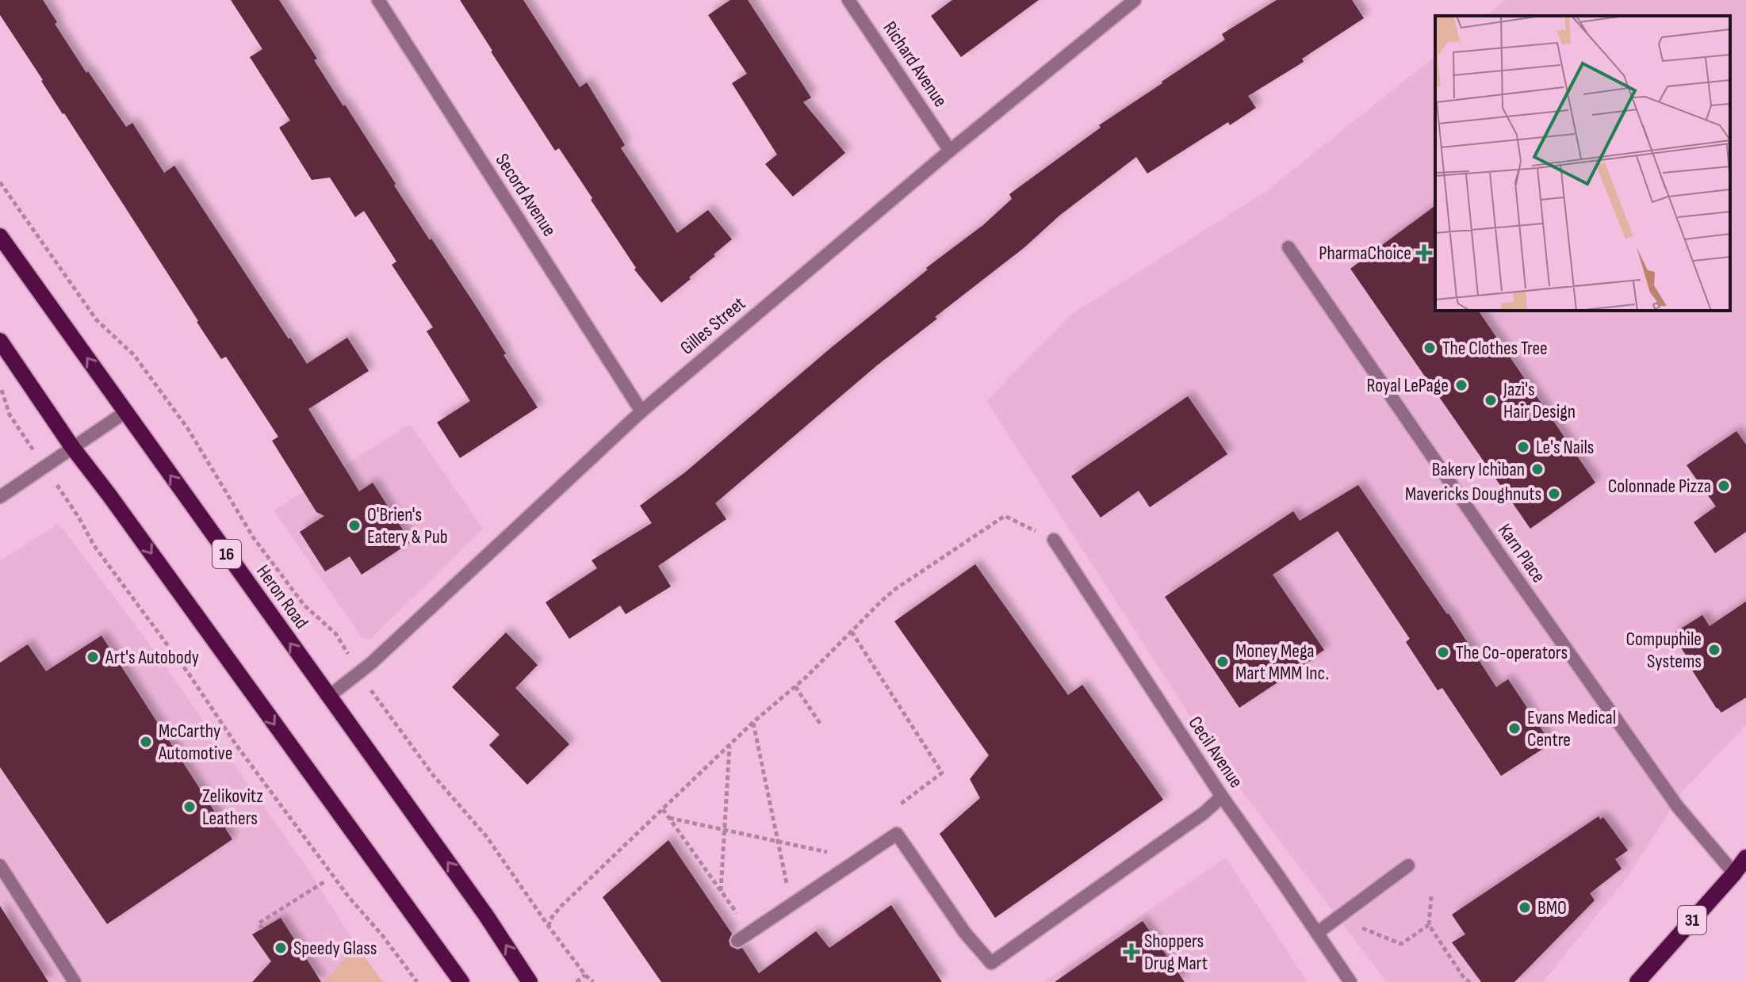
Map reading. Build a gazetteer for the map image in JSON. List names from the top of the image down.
{
  "streets": {
    "main road": ["16", "Heron Road", "31"],
    "street": [
      "Richard Avenue",
      "Secord Avenue",
      "Gilles Street",
      "Karn Place",
      "Cecil Avenue"
    ]
  },
  "crossings": [
    ["Richard Avenue", "Gilles Street"],
    ["Secord Avenue", "Gilles Street"],
    ["Gilles Street", "Heron Road"],
    ["Karn Place", "31"]
  ],
  "places": {
    "health": ["PharmaChoice", "Shoppers Drug Mart"],
    "other": [
      "The Clothes Tree",
      "Royal LePage",
      "Jazi's Hair Design",
      "Le's Nails",
      "Bakery Ichiban",
      "Colonnade Pizza",
      "Mavericks Doughnuts",
      "O'Brien's Eatery & Pub",
      "Compuphile Systems",
      "The Co-operators",
      "Art's Autobody",
      "Money Mega Mart MMM Inc.",
      "Evans Medical Centre",
      "McCarthy Automotive",
      "Zelikovitz Leathers",
      "BMO",
      "Speedy Glass"
    ]
  }
}
